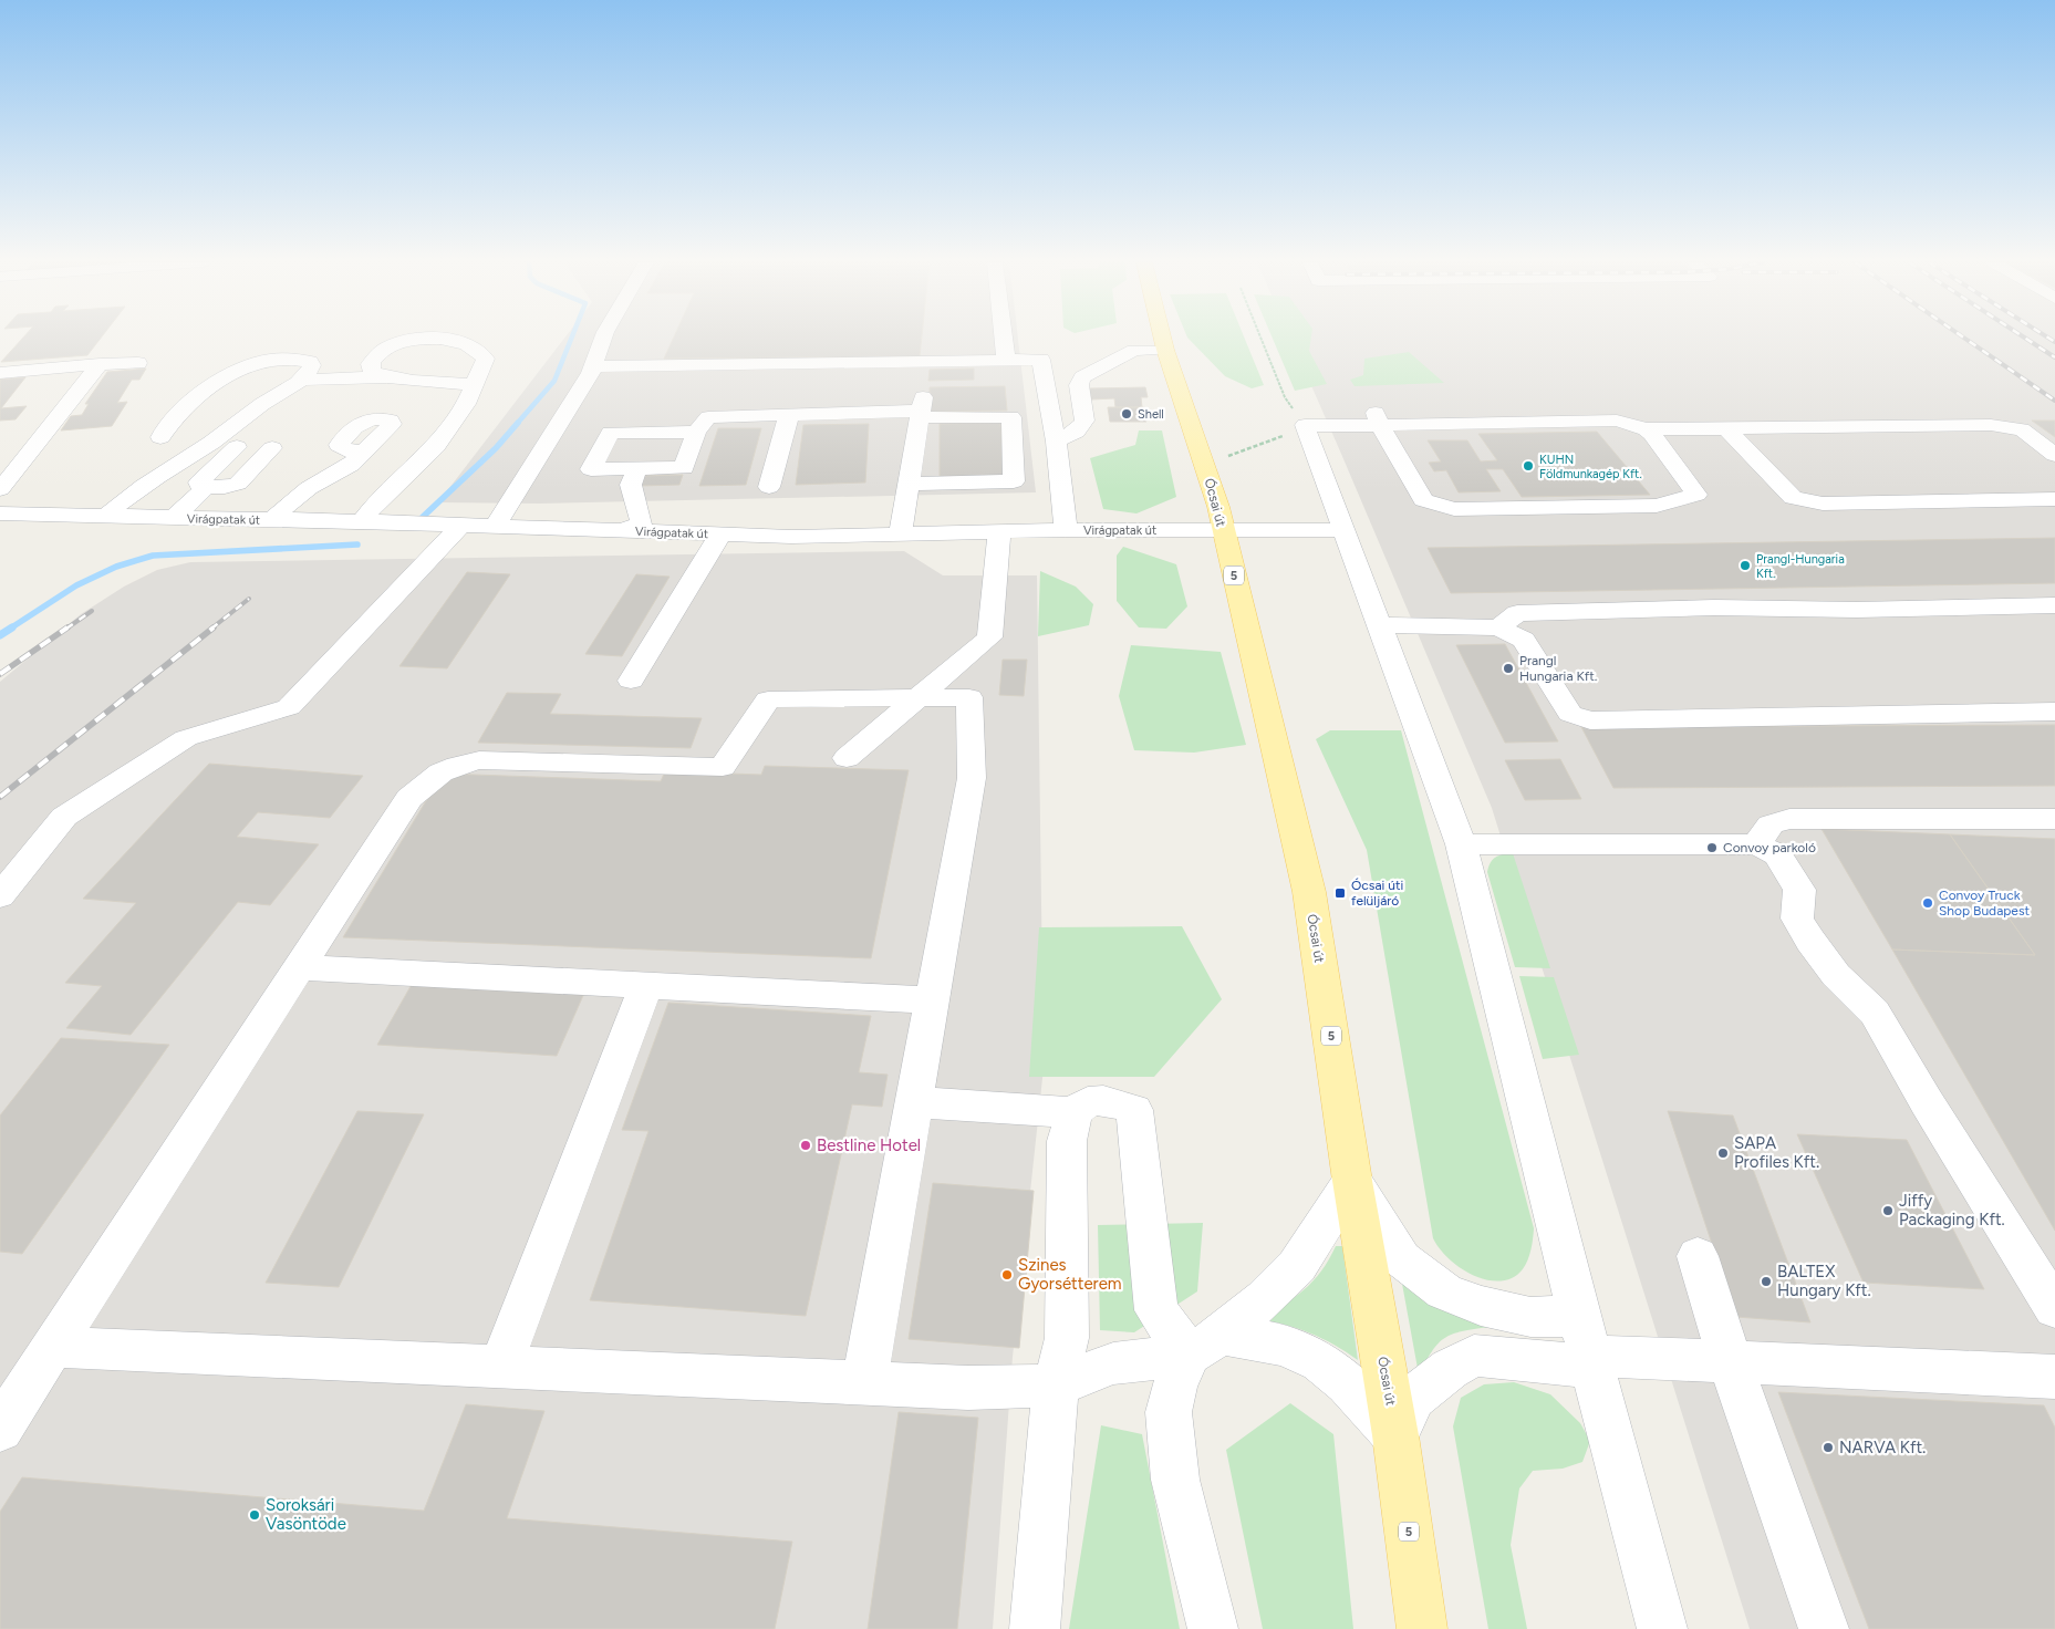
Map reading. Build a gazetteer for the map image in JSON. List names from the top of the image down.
{
  "streets": {
    "main road": ["Ócsai út", "5"],
    "street": ["Virágpatak út"]
  },
  "crossings": [
    ["Ócsai út", "Virágpatak út"]
  ],
  "places": {
    "other": [
      "Shell",
      "KUHN Földmunkagép Kft.",
      "Prangl-Hungaria Kft.",
      "Prangl Hungaria Kft.",
      "Convoy parkoló",
      "Convoy Truck Shop Budapest",
      "Bestline Hotel",
      "SAPA Profiles Kft.",
      "Jiffy Packaging Kft.",
      "Szines Gyorsétterem",
      "BALTEX Hungary Kft.",
      "NARVA Kft.",
      "Soroksári Vasöntöde"
    ],
    "transit": ["Ócsai úti felüljáró"]
  }
}
